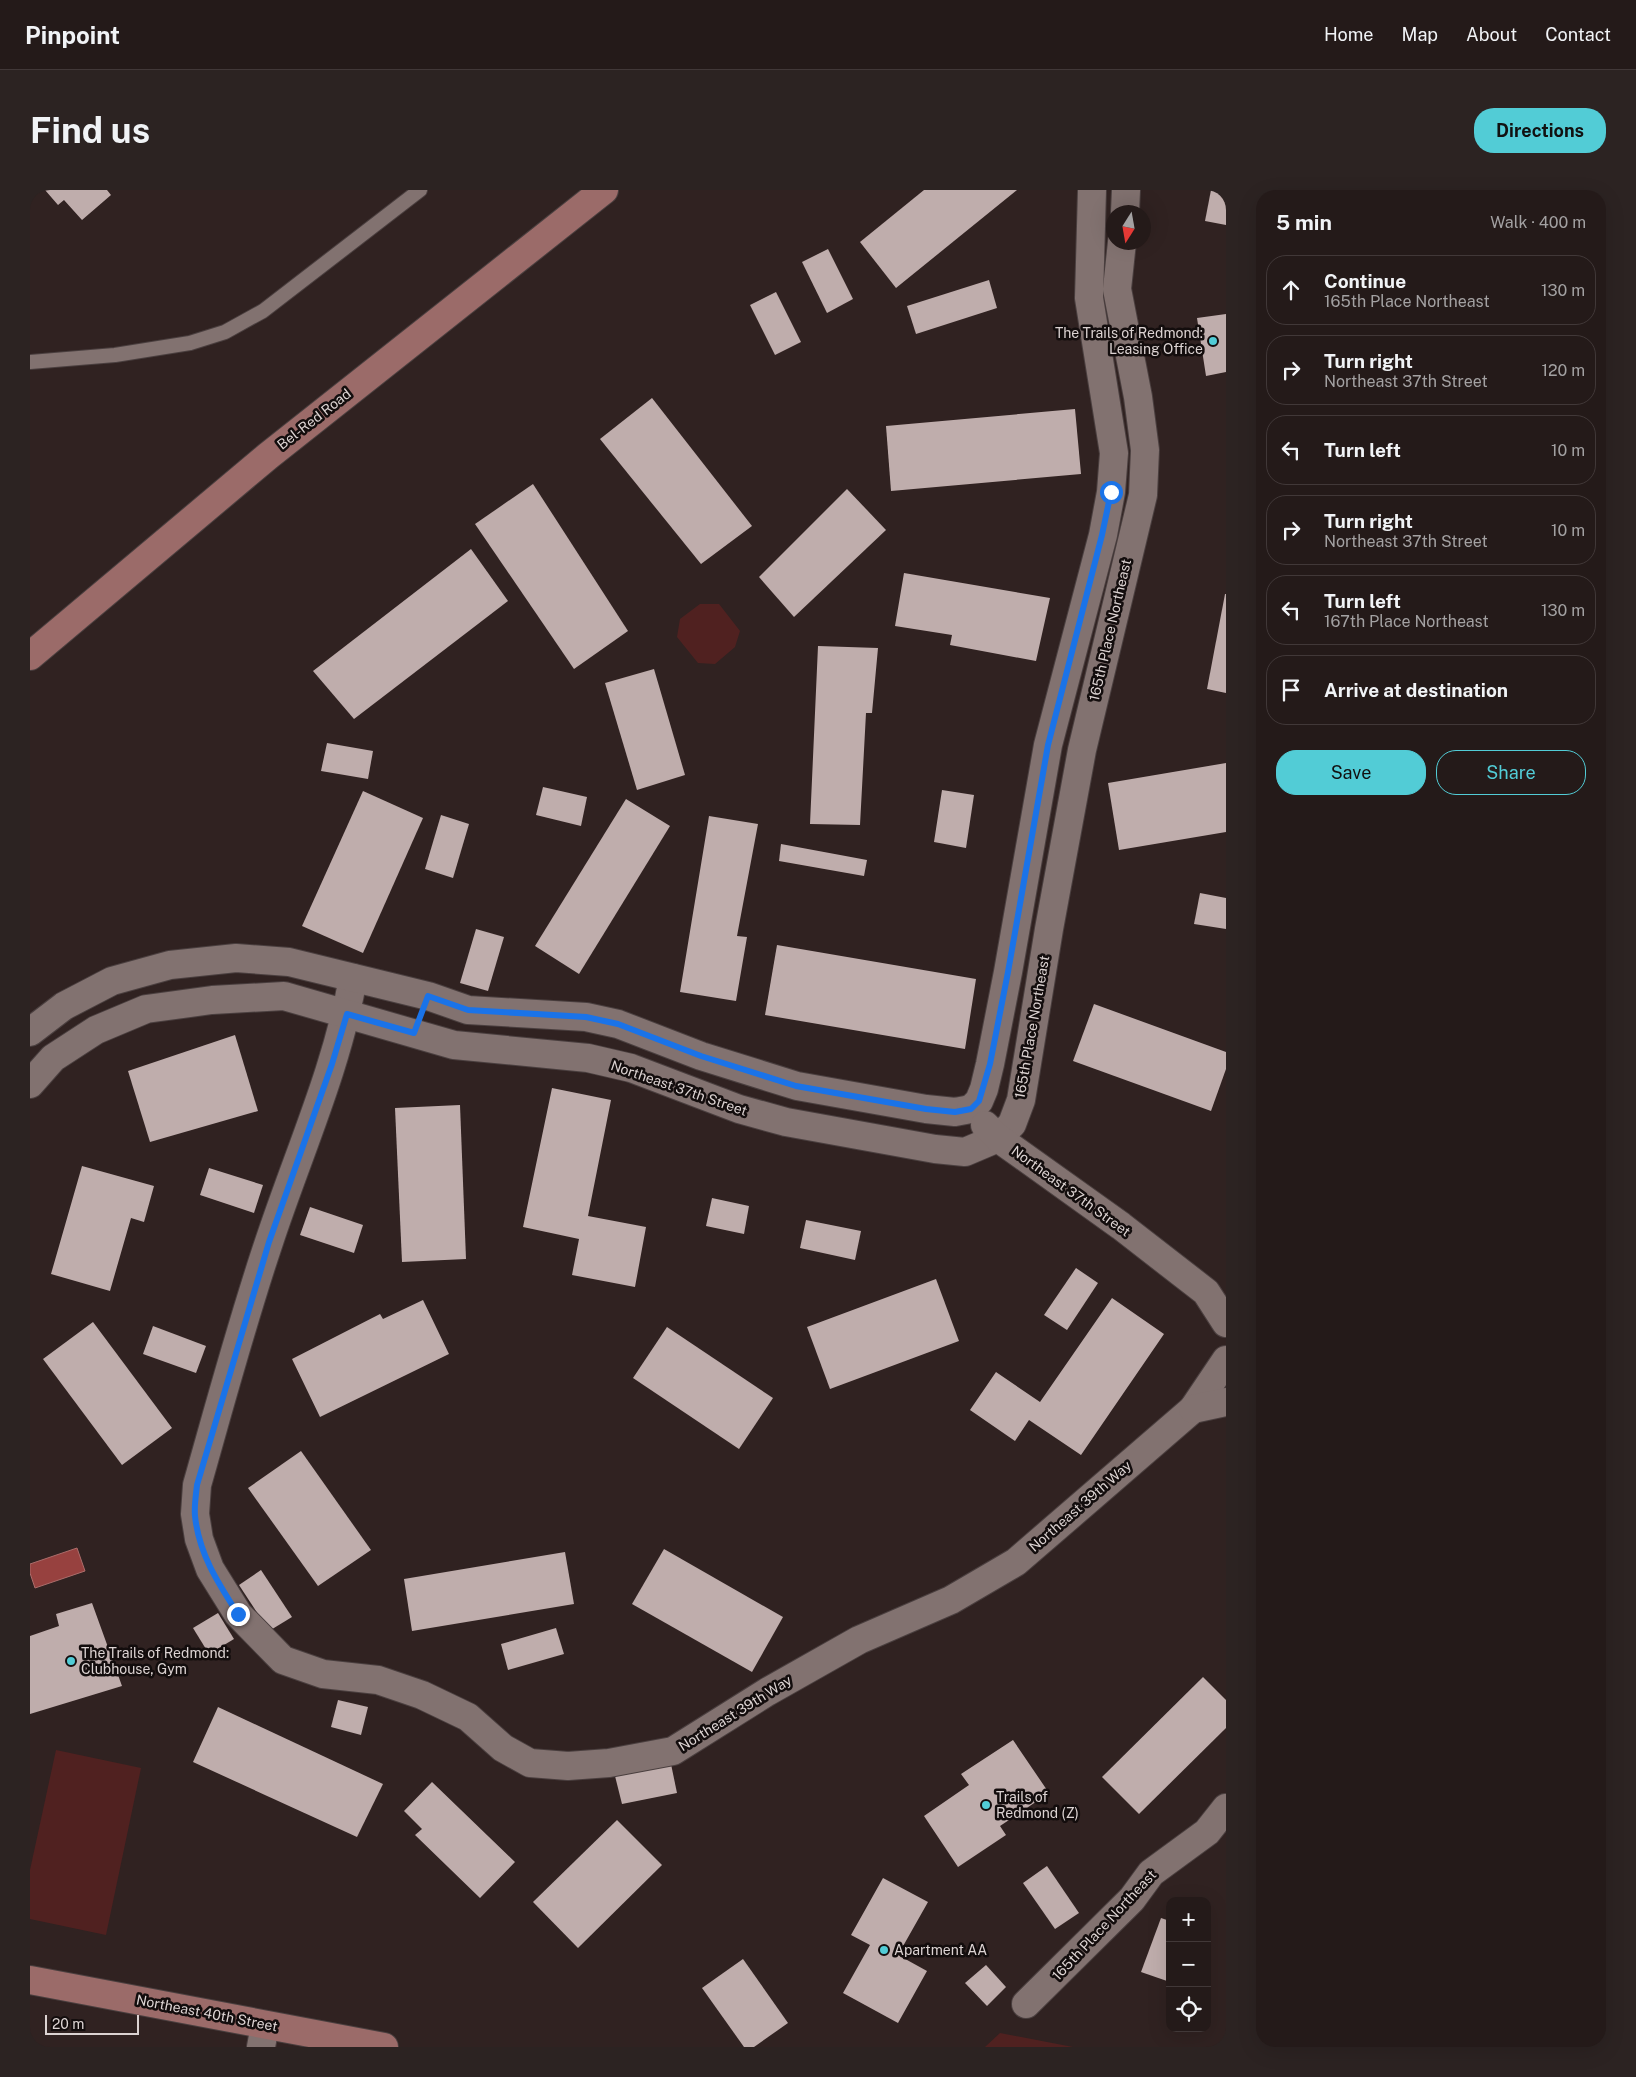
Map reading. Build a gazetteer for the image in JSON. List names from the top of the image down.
{
  "streets": {
    "main road": ["Bel-Red Road", "Northeast 40th Street"],
    "street": ["165th Place Northeast", "Northeast 37th Street", "Northeast 39th Way"]
  },
  "crossings": [
    ["165th Place Northeast", "Northeast 37th Street"],
    ["Northeast 37th Street", "Northeast 39th Way"]
  ],
  "places": [
    "The Trails of Redmond: Leasing Office",
    "The Trails of Redmond: Clubhouse, Gym",
    "Trails of Redmond (Z)",
    "Apartment AA"
  ],
  "scale_bar": "20 m",
  "north": "bottom",
  "page": {
    "header": "Pinpoint",
    "nav": [
      "Home",
      "Map",
      "About",
      "Contact"
    ],
    "buttons": [
      "Directions",
      ["Save", "Share"]
    ],
    "title": "Find us",
    "heading": ["5 min", "Walk · 400 m"],
    "list": [
      ["Continue", "165th Place Northeast", "130 m"],
      ["Turn right", "Northeast 37th Street", "120 m"],
      ["Turn left", "10 m"],
      ["Turn right", "Northeast 37th Street", "10 m"],
      ["Turn left", "167th Place Northeast", "130 m"],
      "Arrive at destination"
    ],
    "map_buttons": ["+", "−"],
    "scale": "20 m"
  }
}
